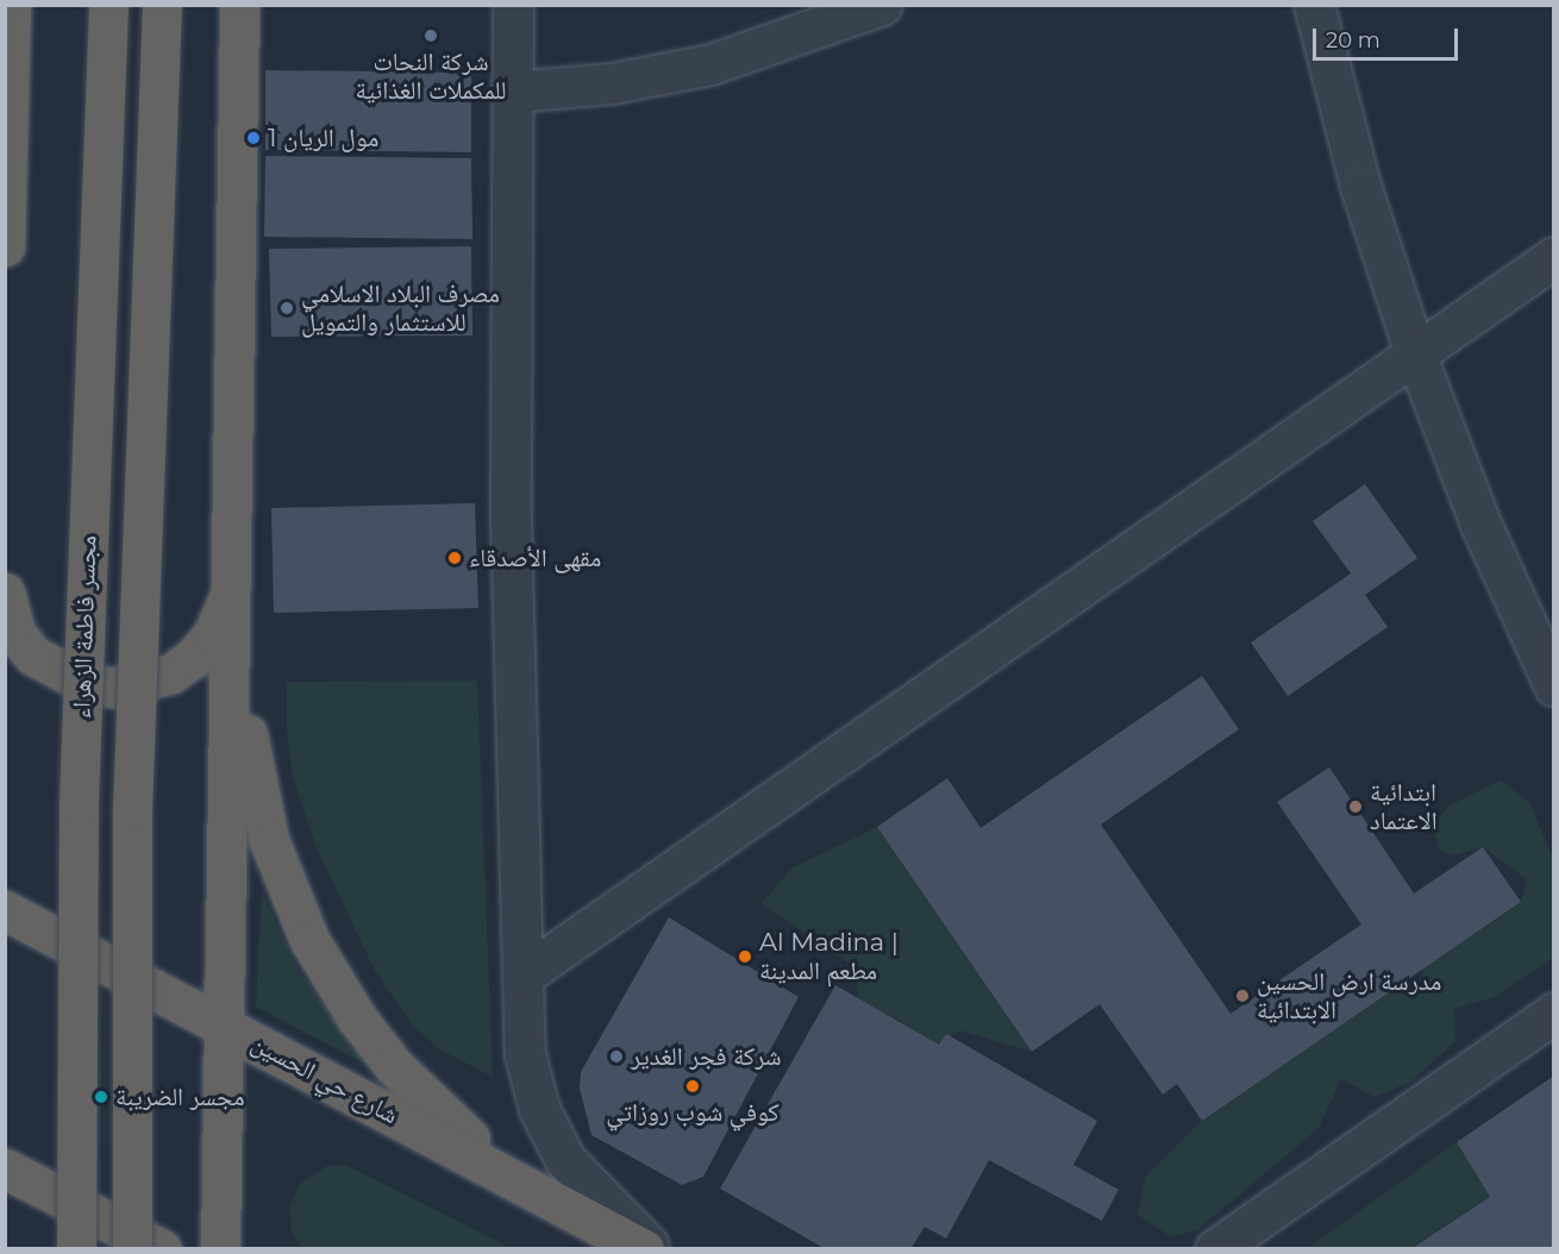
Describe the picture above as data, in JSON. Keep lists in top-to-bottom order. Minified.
{"streets":{"highway":["مجسر فاطمة الزهراء","شارع حي الحسين"]},"places":["شركة النحات للمكملات الغذائية","مول الريان 1","مصرف البلاد الاسلامي للاستثمار والتمويل","مقهى الأصدقاء","ابتدائية الاعتماد","Al Madina | مطعم المدينة","مدرسة ارض الحسين الابتدائية","شركة فجر الغدير","كوفي شوب روزاتي","مجسر الضريبة"],"scale_bar":"20 m"}
